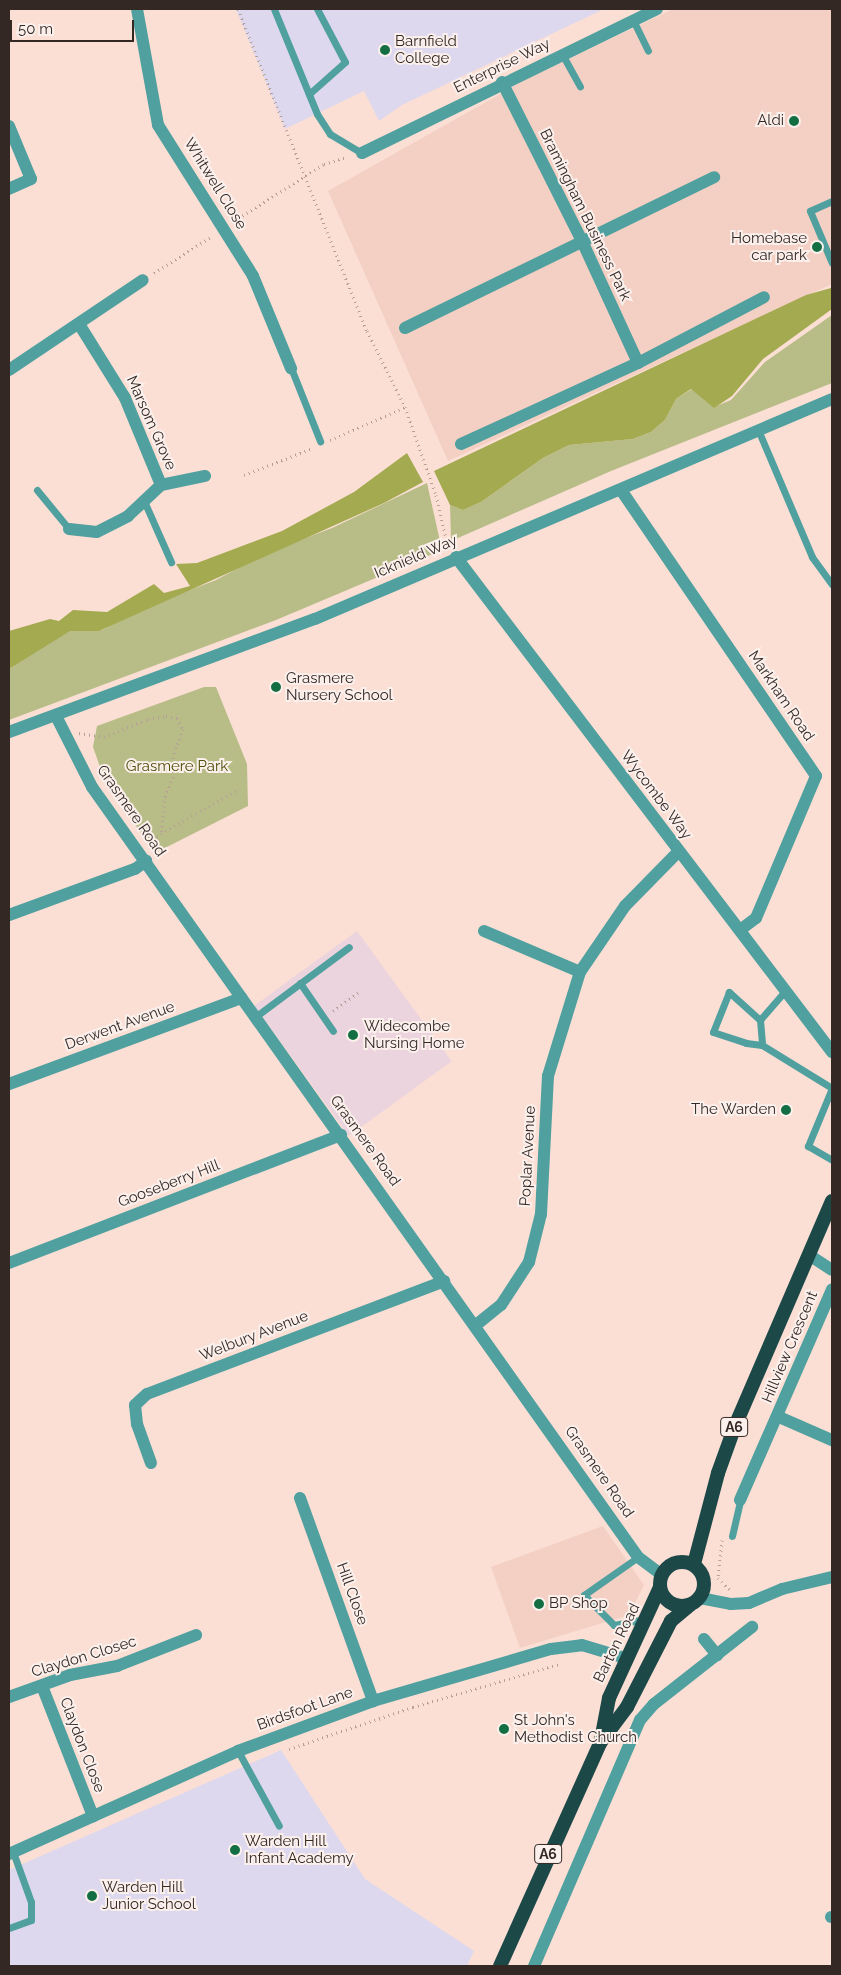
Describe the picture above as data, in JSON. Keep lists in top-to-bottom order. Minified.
{"streets":{"highway":["A6","Barton Road"],"street":["Enterprise Way","Whitwell Close","Bramingham Business Park","Marsom Grove","Icknield Way","Markham Road","Wycombe Way","Grasmere Road","Derwent Avenue","Poplar Avenue","Gooseberry Hill","Welbury Avenue","Hillview Crescent","Hill Close","Claydon Closec","Birdsfoot Lane","Claydon Close"]},"crossings":[["Enterprise Way","Bramingham Business Park"],["Icknield Way","Markham Road"],["Icknield Way","Wycombe Way"],["Icknield Way","Grasmere Road"],["Markham Road","Wycombe Way"],["Wycombe Way","Poplar Avenue"],["Grasmere Road","Derwent Avenue"],["Grasmere Road","Poplar Avenue"],["Grasmere Road","Gooseberry Hill"],["Grasmere Road","Welbury Avenue"],["Grasmere Road","A6"],["Grasmere Road","Barton Road"],["A6","Barton Road"],["Hill Close","Birdsfoot Lane"],["Barton Road","Birdsfoot Lane"],["Claydon Closec","Claydon Close"],["Birdsfoot Lane","Claydon Close"]],"parks":["Grasmere Park"],"places":["Barnfield College","Aldi","Homebase car park","Grasmere Nursery School","Widecombe Nursing Home","The Warden","BP Shop","St John's Methodist Church","Warden Hill Infant Academy","Warden Hill Junior School"],"scale_bar":"50 m"}
